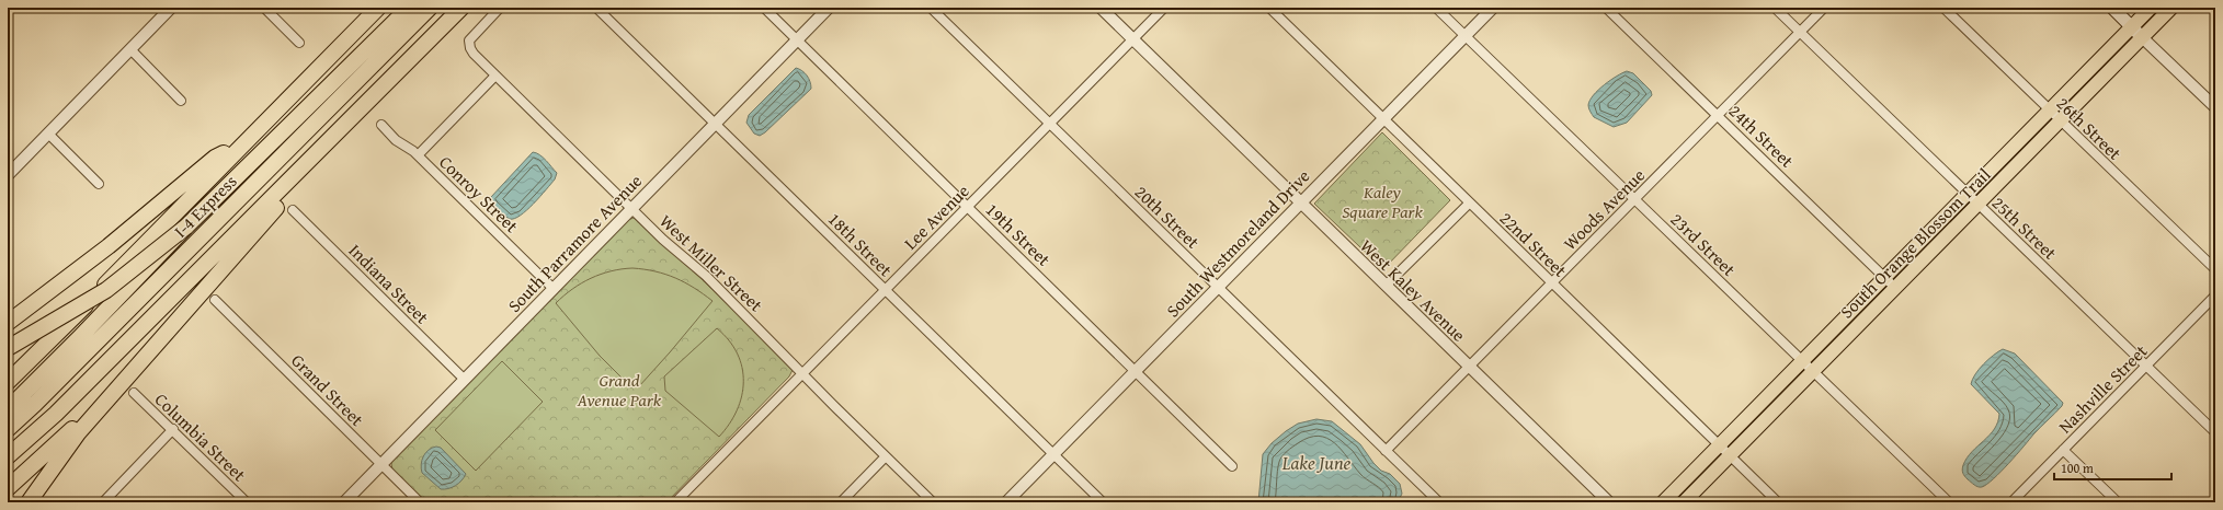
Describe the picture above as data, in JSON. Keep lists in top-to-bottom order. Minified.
{"streets":{"highway":["I-4 Express"],"main road":["South Orange Blossom Trail"],"street":["26th Street","24th Street","Conroy Street","Woods Avenue","Lee Avenue","20th Street","25th Street","19th Street","South Parramore Avenue","South Westmoreland Drive","18th Street","22nd Street","23rd Street","West Miller Street","Indiana Street","West Kaley Avenue","Nashville Street","Grand Street","Columbia Street"]},"crossings":[["26th Street","South Orange Blossom Trail"],["24th Street","Woods Avenue"],["24th Street","South Orange Blossom Trail"],["Conroy Street","South Parramore Avenue"],["Woods Avenue","20th Street"],["Woods Avenue","25th Street"],["Woods Avenue","22nd Street"],["Woods Avenue","23rd Street"],["Woods Avenue","West Kaley Avenue"],["Lee Avenue","20th Street"],["Lee Avenue","19th Street"],["Lee Avenue","18th Street"],["Lee Avenue","West Miller Street"],["Lee Avenue","West Kaley Avenue"],["20th Street","South Westmoreland Drive"],["25th Street","South Orange Blossom Trail"],["25th Street","Nashville Street"],["19th Street","South Parramore Avenue"],["19th Street","South Westmoreland Drive"],["South Parramore Avenue","18th Street"],["South Parramore Avenue","West Miller Street"],["South Parramore Avenue","Indiana Street"],["South Parramore Avenue","Grand Street"],["South Westmoreland Drive","18th Street"],["South Westmoreland Drive","22nd Street"],["South Westmoreland Drive","23rd Street"],["South Westmoreland Drive","West Kaley Avenue"],["South Orange Blossom Trail","22nd Street"],["South Orange Blossom Trail","23rd Street"]],"water":["Lake June"],"parks":["Kaley Square Park","Grand Avenue Park"],"scale_bar":"100 m"}
